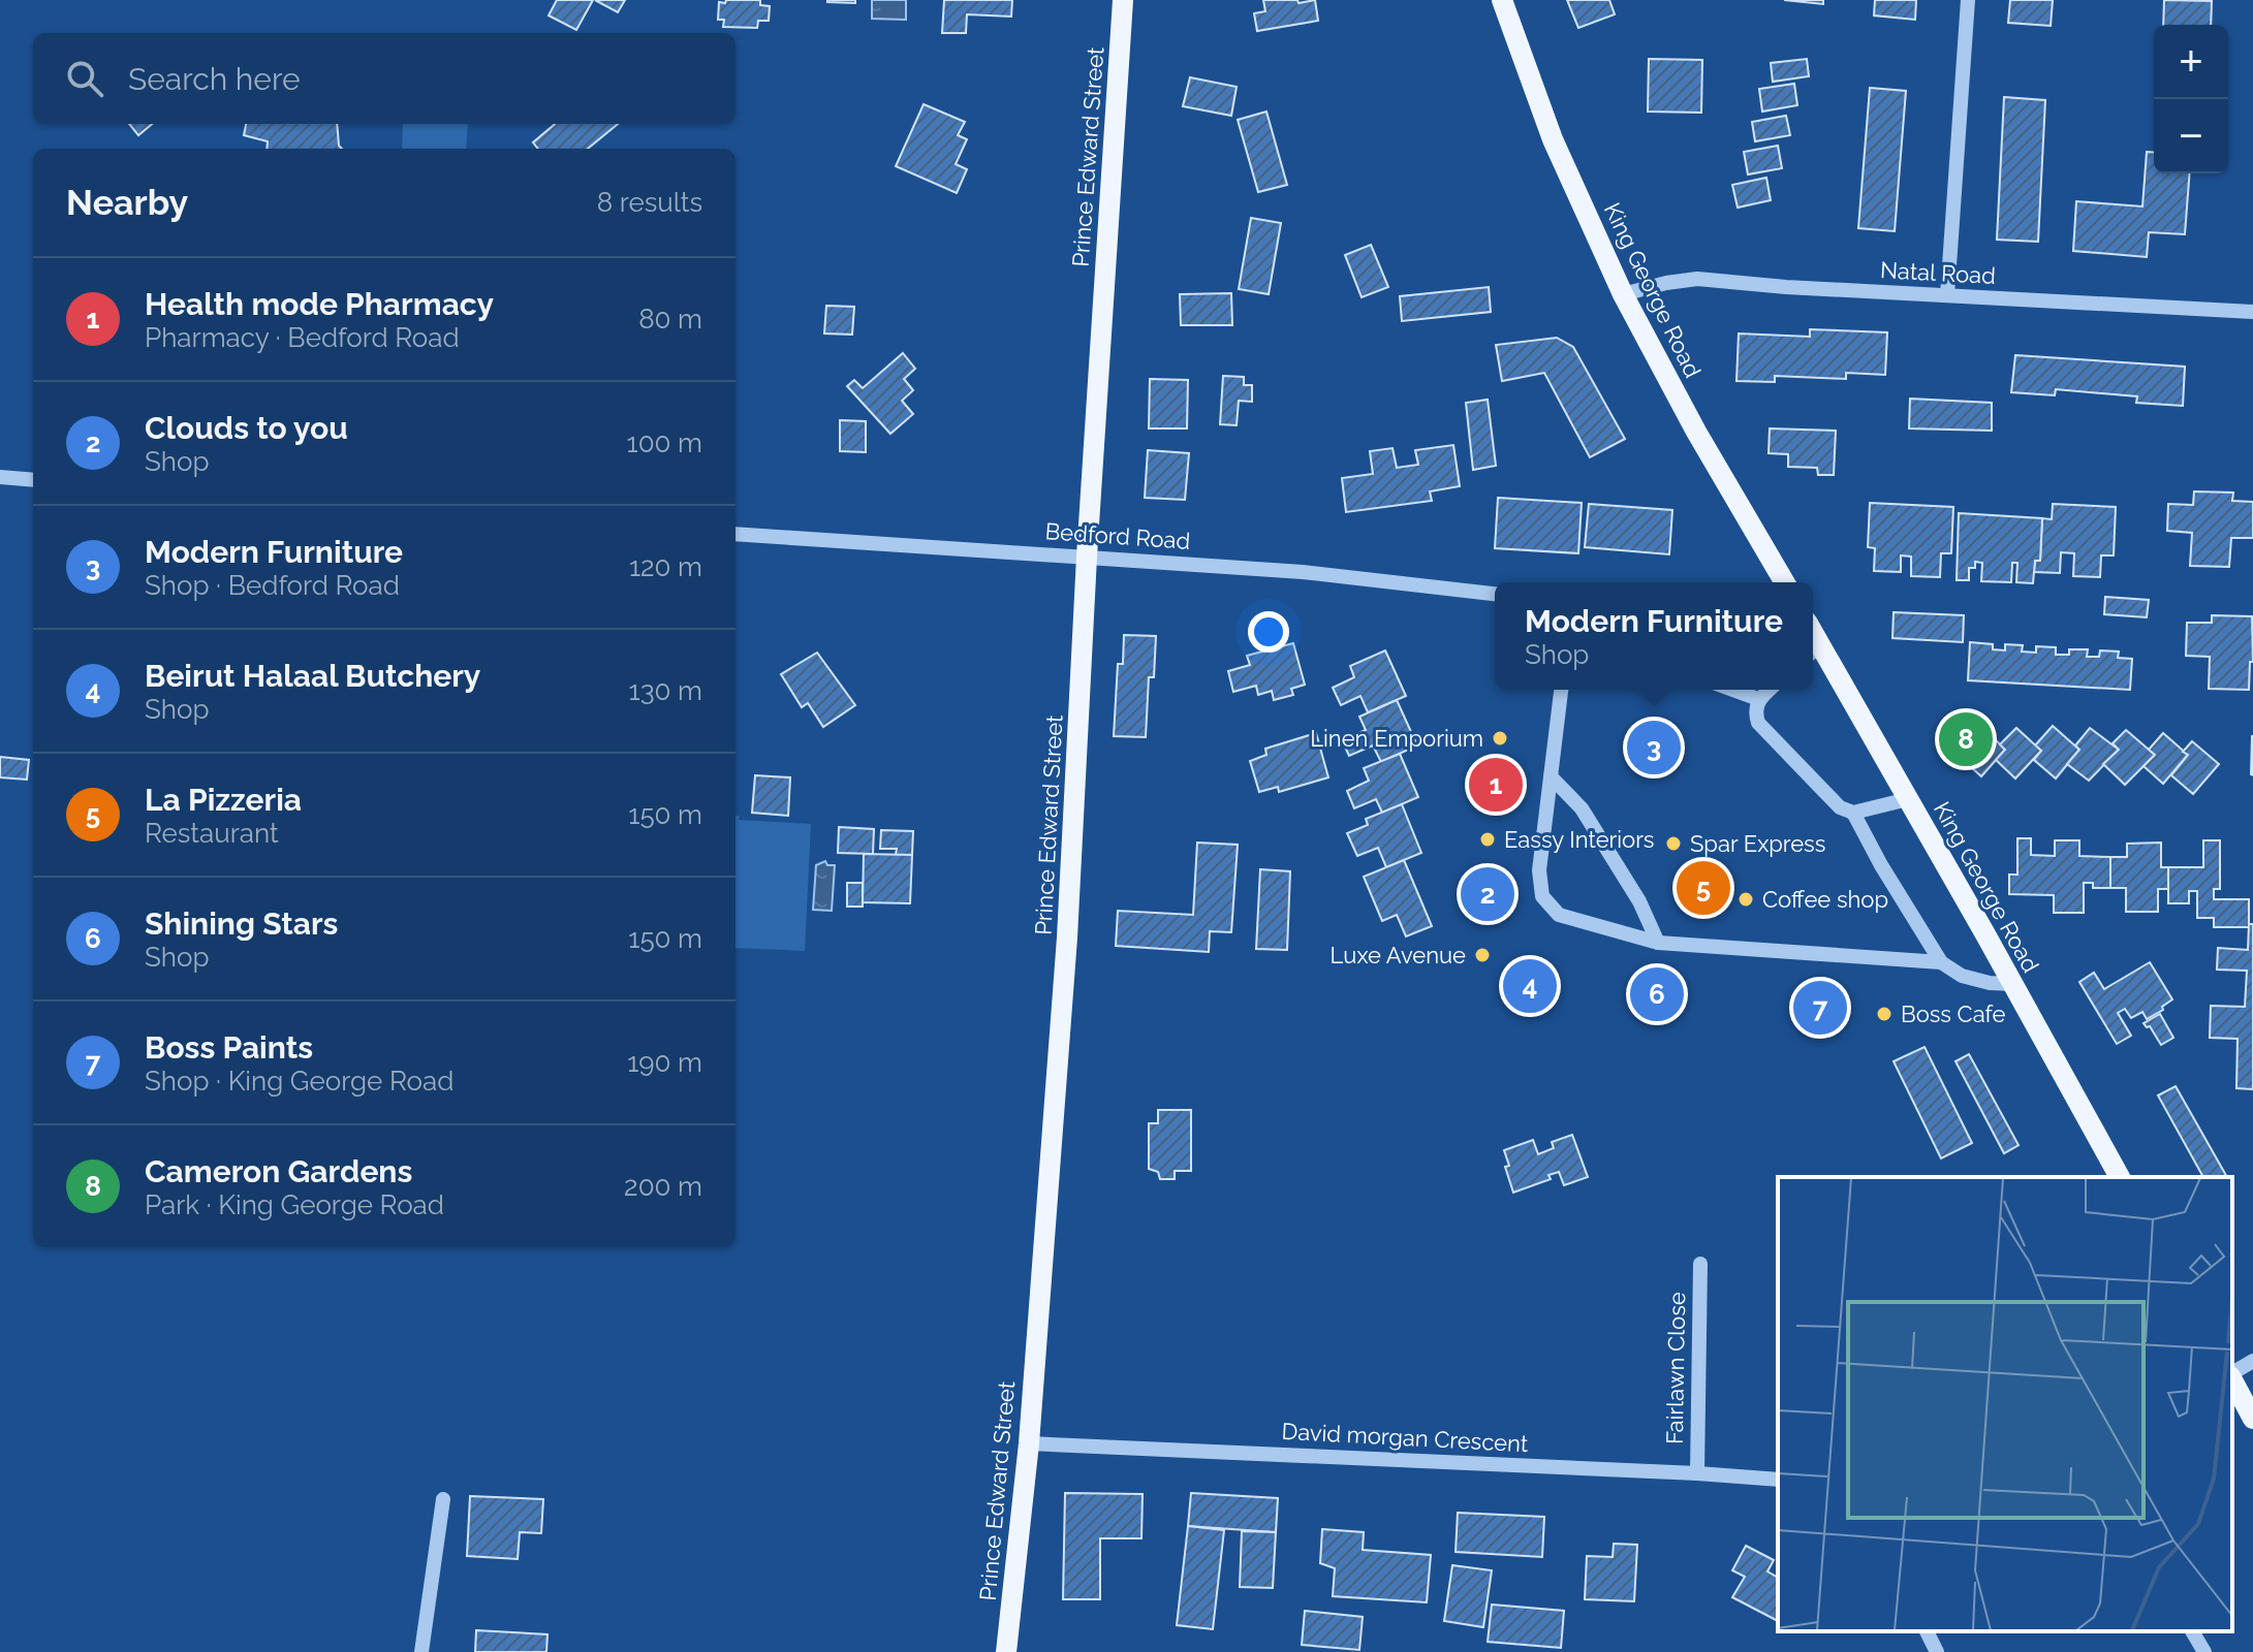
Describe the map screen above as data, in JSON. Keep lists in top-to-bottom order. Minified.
{"streets":{"main road":["Prince Edward Street","King George Road"],"street":["Natal Road","Bedford Road","Fairlawn Close","David morgan Crescent"]},"crossings":[["Prince Edward Street","Bedford Road"],["Prince Edward Street","David morgan Crescent"],["Natal Road","King George Road"],["Fairlawn Close","David morgan Crescent"]],"places":["Linen Emporium","Eassy Interiors","Spar Express","Coffee shop","Luxe Avenue","Boss Cafe"],"page":{"map_buttons":["+","−"],"search":"Search here","heading":["Nearby","8 results"],"list":[{"mark":"1","name":"Health mode Pharmacy","note":"Pharmacy · Bedford Road","value":"80 m"},{"mark":"2","name":"Clouds to you","note":"Shop","value":"100 m"},{"mark":"3","name":"Modern Furniture","note":"Shop · Bedford Road","value":"120 m"},{"mark":"4","name":"Beirut Halaal Butchery","note":"Shop","value":"130 m"},{"mark":"5","name":"La Pizzeria","note":"Restaurant","value":"150 m"},{"mark":"6","name":"Shining Stars","note":"Shop","value":"150 m"},{"mark":"7","name":"Boss Paints","note":"Shop · King George Road","value":"190 m"},{"mark":"8","name":"Cameron Gardens","note":"Park · King George Road","value":"200 m"}],"popup":["Modern Furniture","Shop"],"pins":["8","3","1","5","2","4","6","7"]}}
